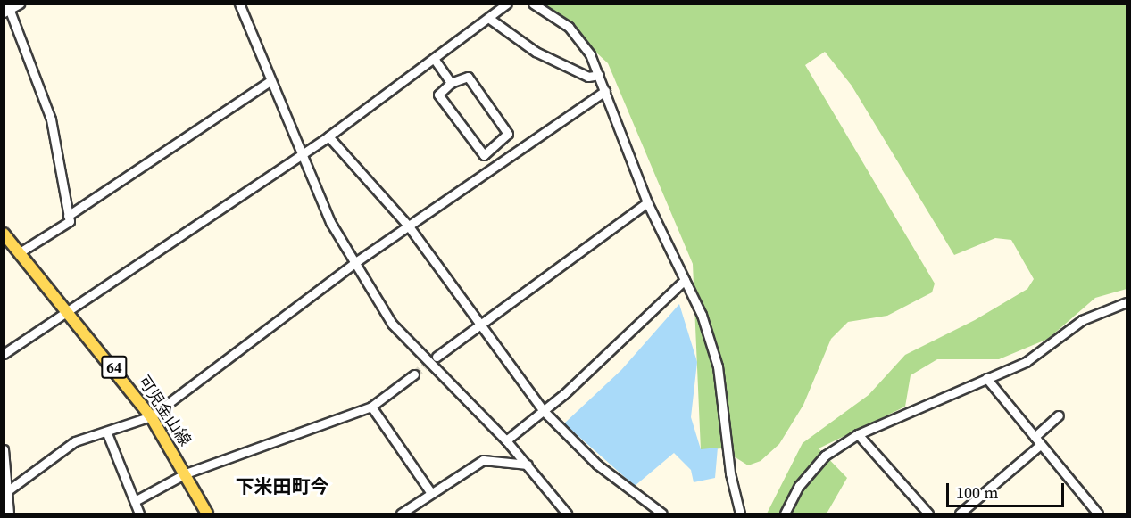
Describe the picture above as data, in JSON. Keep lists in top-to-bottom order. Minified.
{"streets":{"main road":["64","可児金山線"]},"districts":["下米田町今"],"scale_bar":"100 m"}
